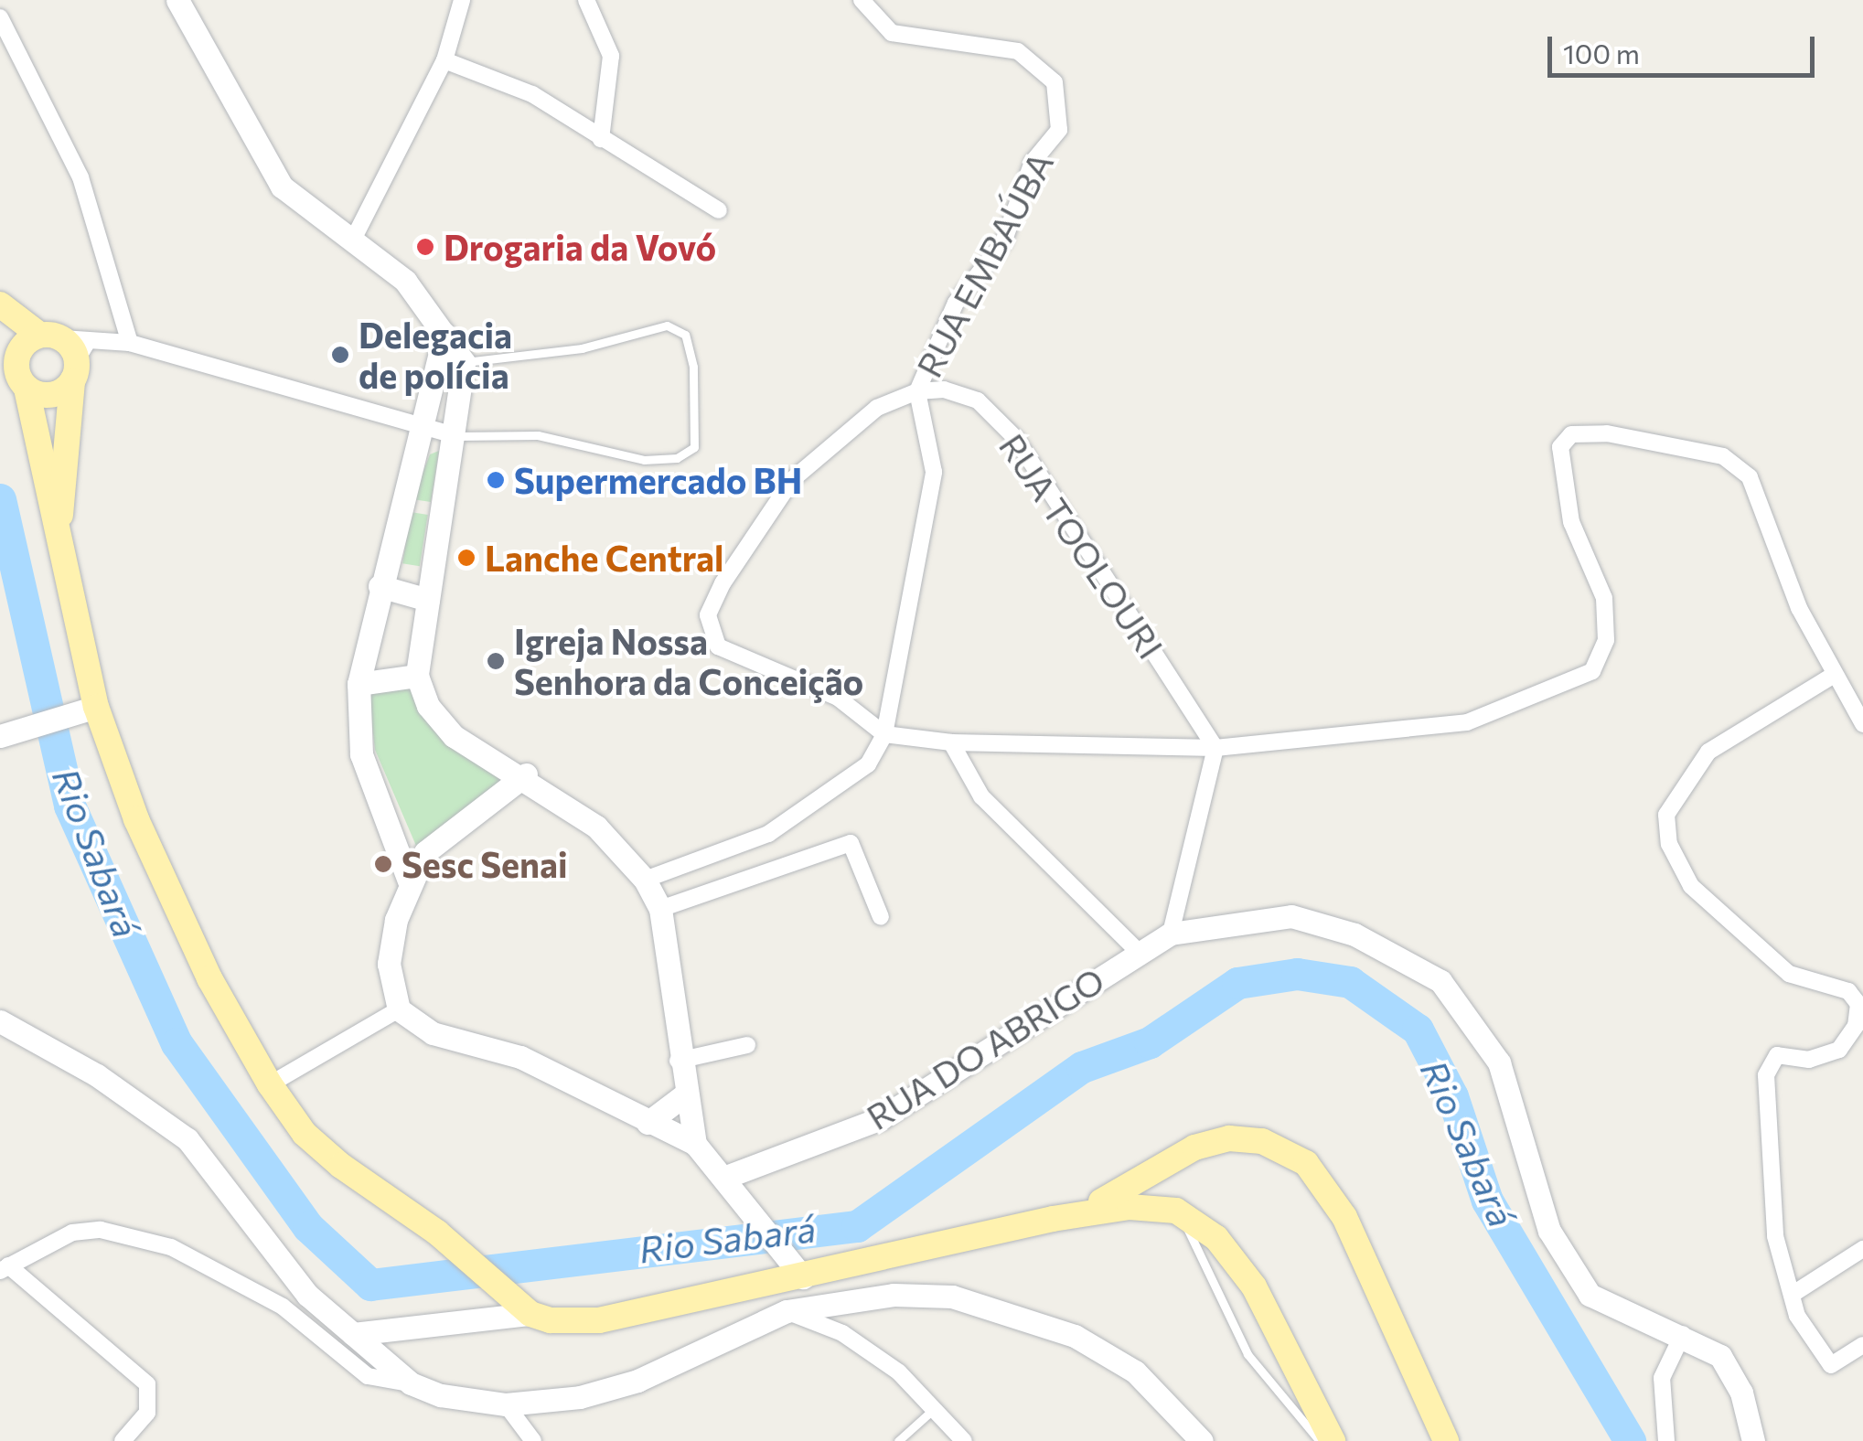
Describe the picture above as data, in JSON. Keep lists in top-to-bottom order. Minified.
{"streets":{"street":["RUA EMBAÚBA","RUA TOOLOURI","RUA DO ABRIGO"]},"crossings":[["RUA EMBAÚBA","RUA TOOLOURI"]],"water":["Rio Sabará"],"places":["Drogaria da Vovó","Delegacia de polícia","Supermercado BH","Lanche Central","Igreja Nossa Senhora da Conceição","Sesc Senai"],"scale_bar":"100 m"}
